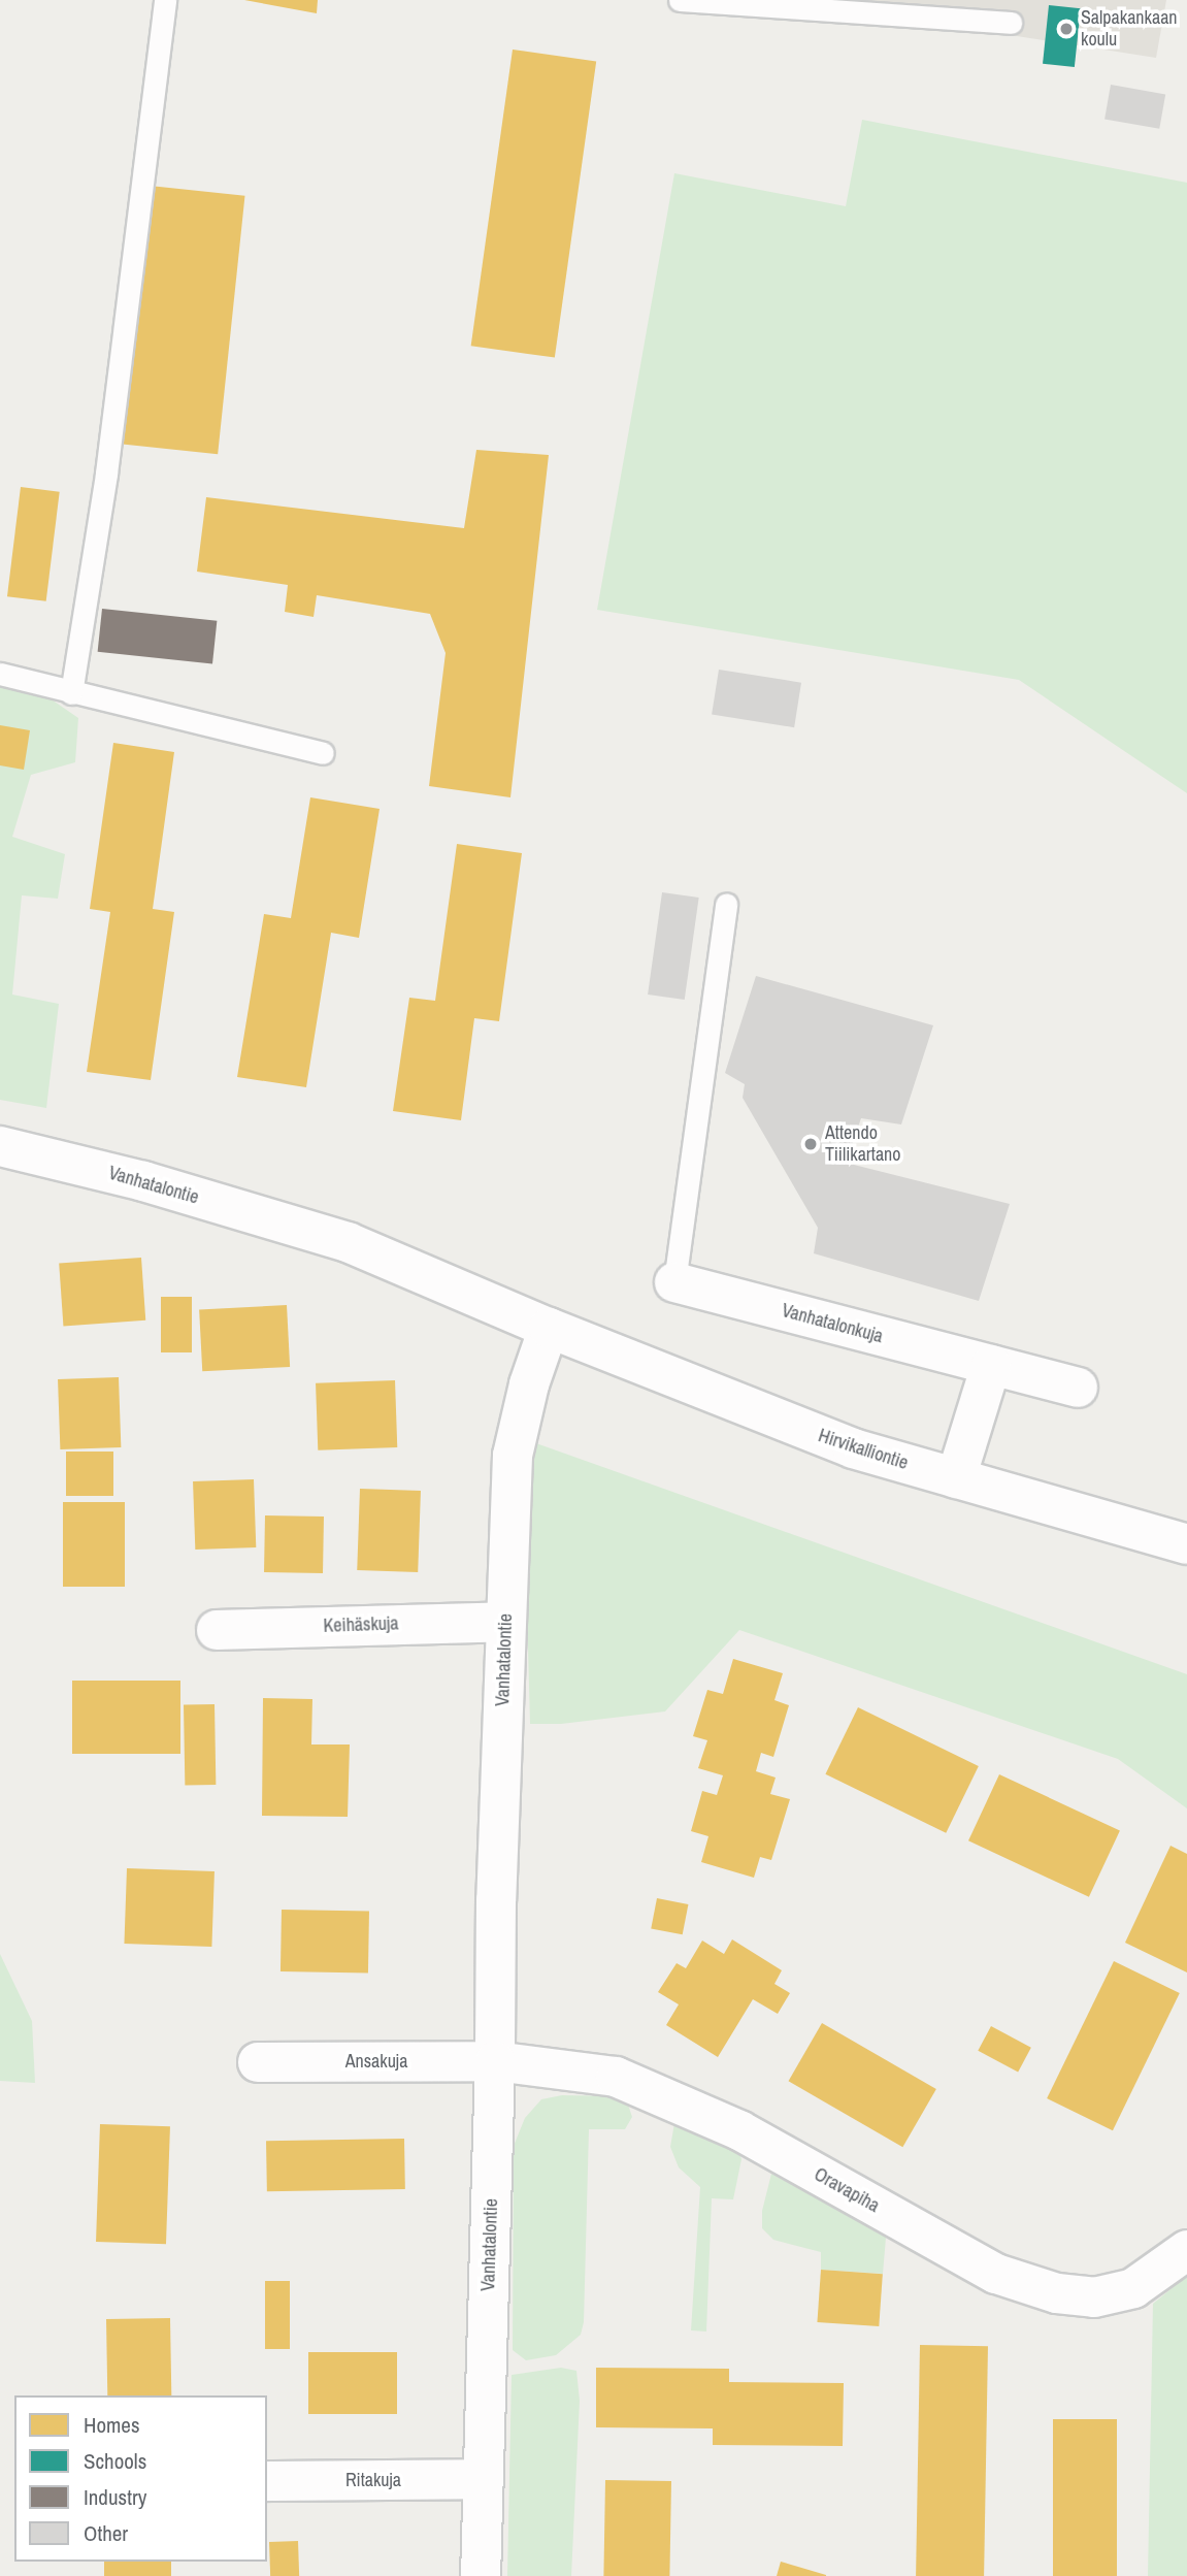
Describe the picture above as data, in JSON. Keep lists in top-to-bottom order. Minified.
{"streets":{"street":["Vanhatalontie","Vanhatalonkuja","Hirvikalliontie","Keihäskuja","Ansakuja","Oravapiha","Ritakuja"]},"crossings":[["Vanhatalontie","Hirvikalliontie"],["Vanhatalontie","Keihäskuja"],["Vanhatalontie","Ansakuja"],["Vanhatalontie","Oravapiha"],["Vanhatalontie","Ritakuja"],["Ansakuja","Oravapiha"]],"places":["Salpakankaan koulu","Attendo Tiilikartano"],"legend":["Homes","Schools","Industry","Other"]}
